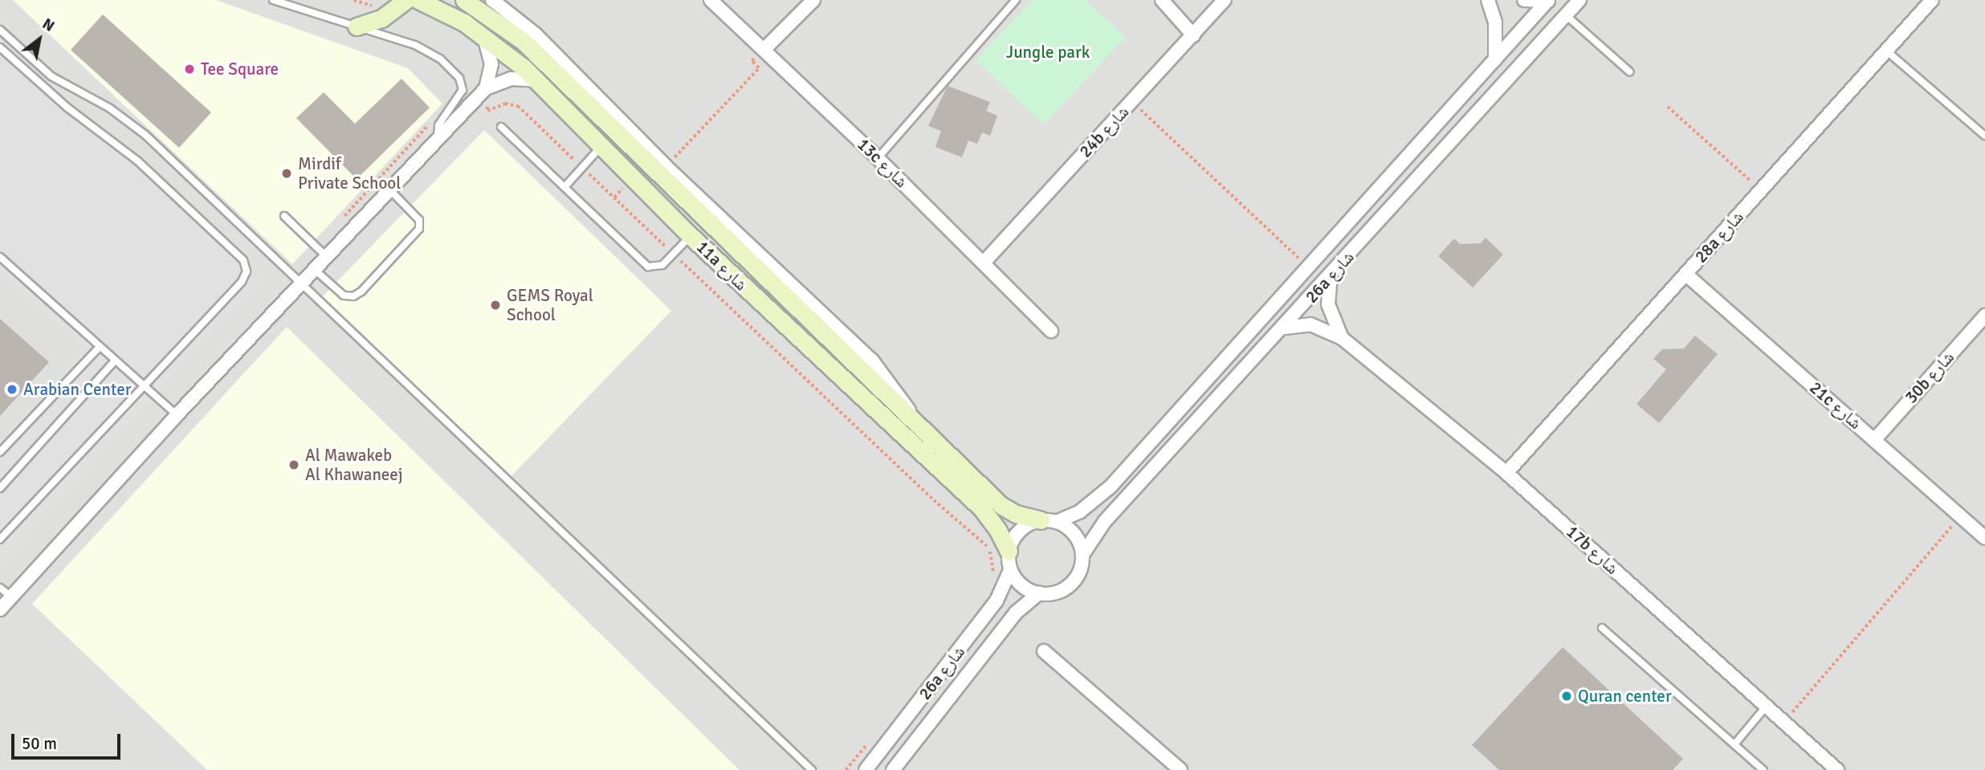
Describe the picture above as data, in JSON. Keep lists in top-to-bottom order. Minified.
{"streets":{"street":["24b شارع","13c شارع","28a شارع","11a شارع","26a شارع","30b شارع","21c شارع","17b شارع"]},"crossings":[["24b شارع","13c شارع"],["28a شارع","21c شارع"],["28a شارع","17b شارع"],["11a شارع","26a شارع"],["26a شارع","17b شارع"],["30b شارع","21c شارع"]],"parks":["Jungle park"],"places":["Tee Square","Mirdif Private School","GEMS Royal School","Arabian Center","Al Mawakeb Al Khawaneej","Quran center"],"scale_bar":"50 m","north":"top right"}
